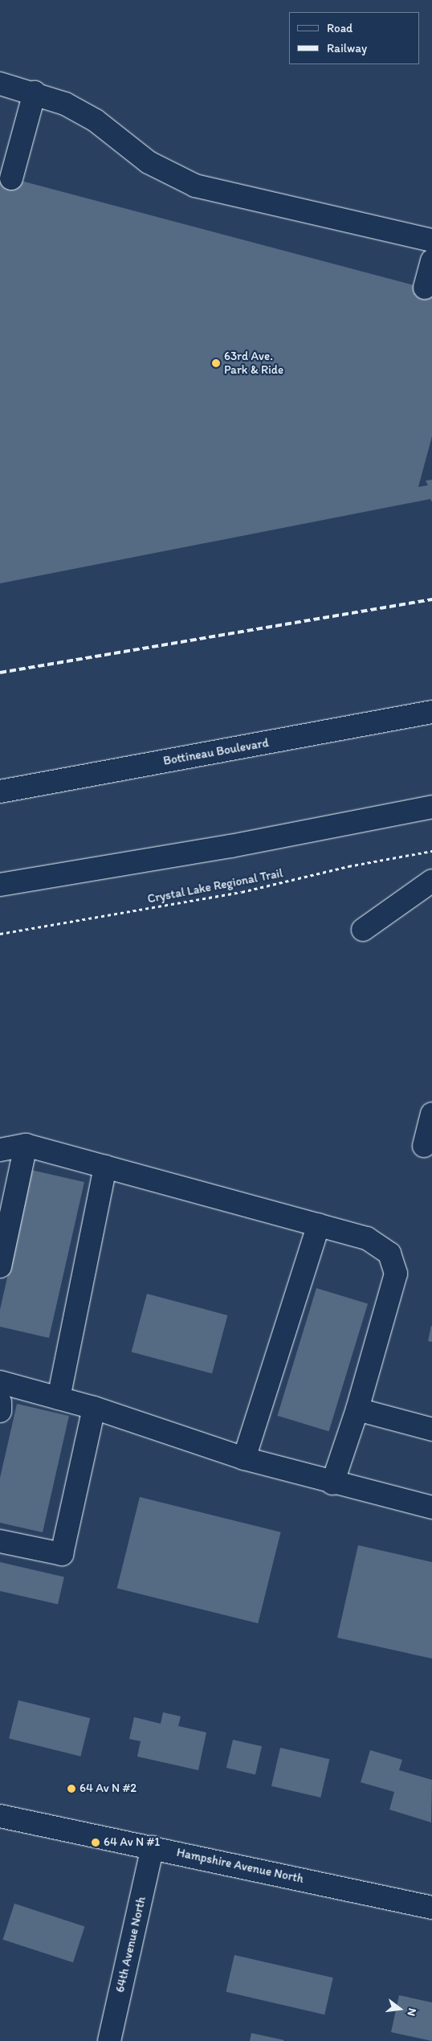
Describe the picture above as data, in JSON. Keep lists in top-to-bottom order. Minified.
{"streets":{"main road":["Bottineau Boulevard","Hampshire Avenue North","64th Avenue North"],"path":["Crystal Lake Regional Trail"]},"crossings":[["Hampshire Avenue North","64th Avenue North"]],"places":["63rd Ave. Park & Ride","64 Av N #2","64 Av N #1"],"legend":["Road","Railway"],"north":"right"}
